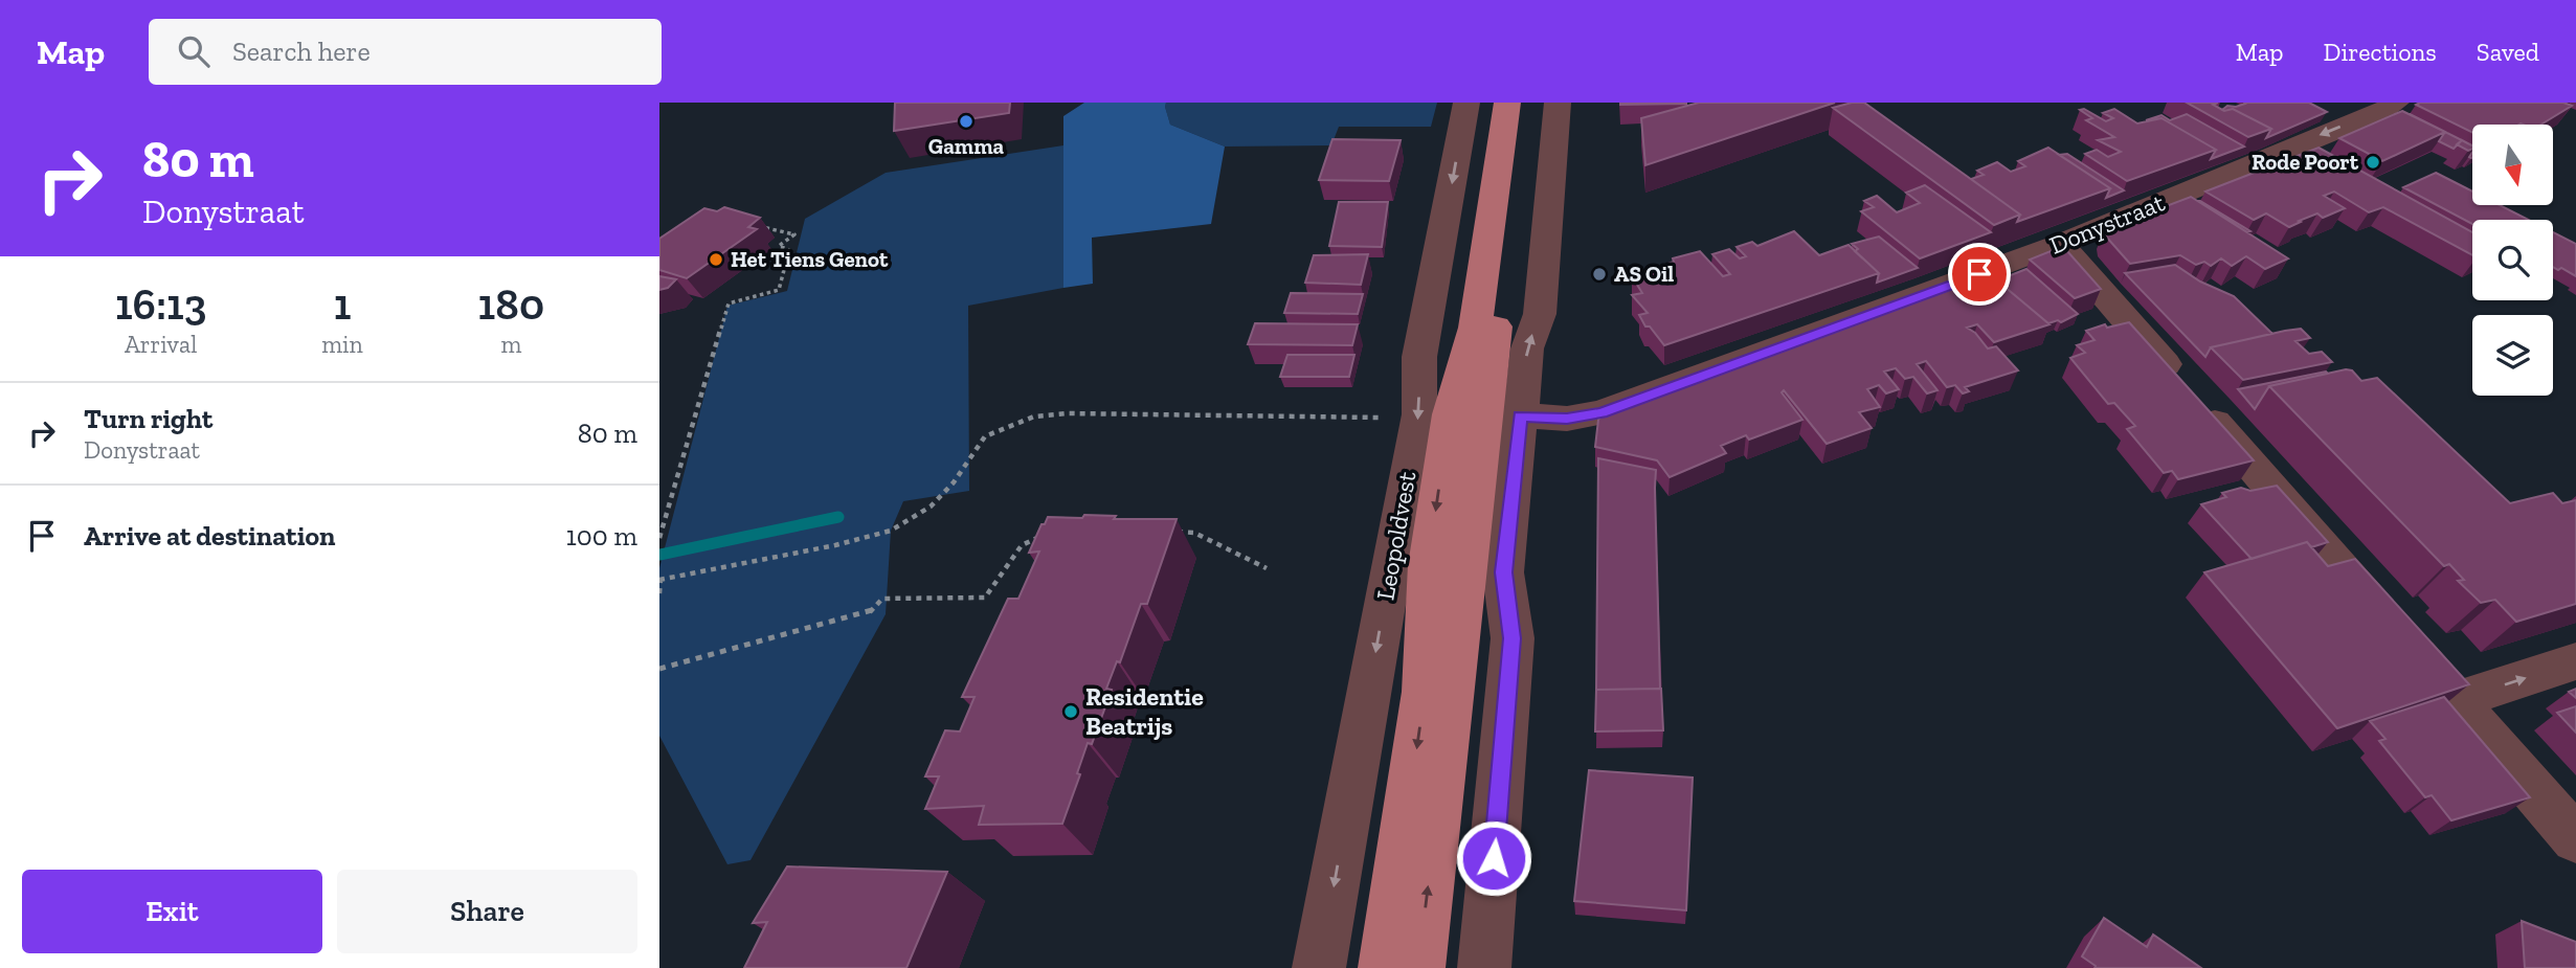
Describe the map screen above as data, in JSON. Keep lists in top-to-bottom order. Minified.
{"streets":{"main road":["Leopoldvest"],"street":["Donystraat"]},"one_way":["Donystraat"],"places":["Gamma","Rode Poort","Het Tiens Genot","AS Oil","Residentie Beatrijs"],"north":"bottom","page":{"header":"Map","search":"Search here","nav":["Map","Directions","Saved"],"turn":["80 m","Donystraat"],"eta":["16:13","Arrival","1","min","180","m"],"list":[{"name":"Turn right","note":"Donystraat","value":"80 m"},{"name":"Arrive at destination","value":"100 m"}],"buttons":["Exit","Share"]}}
